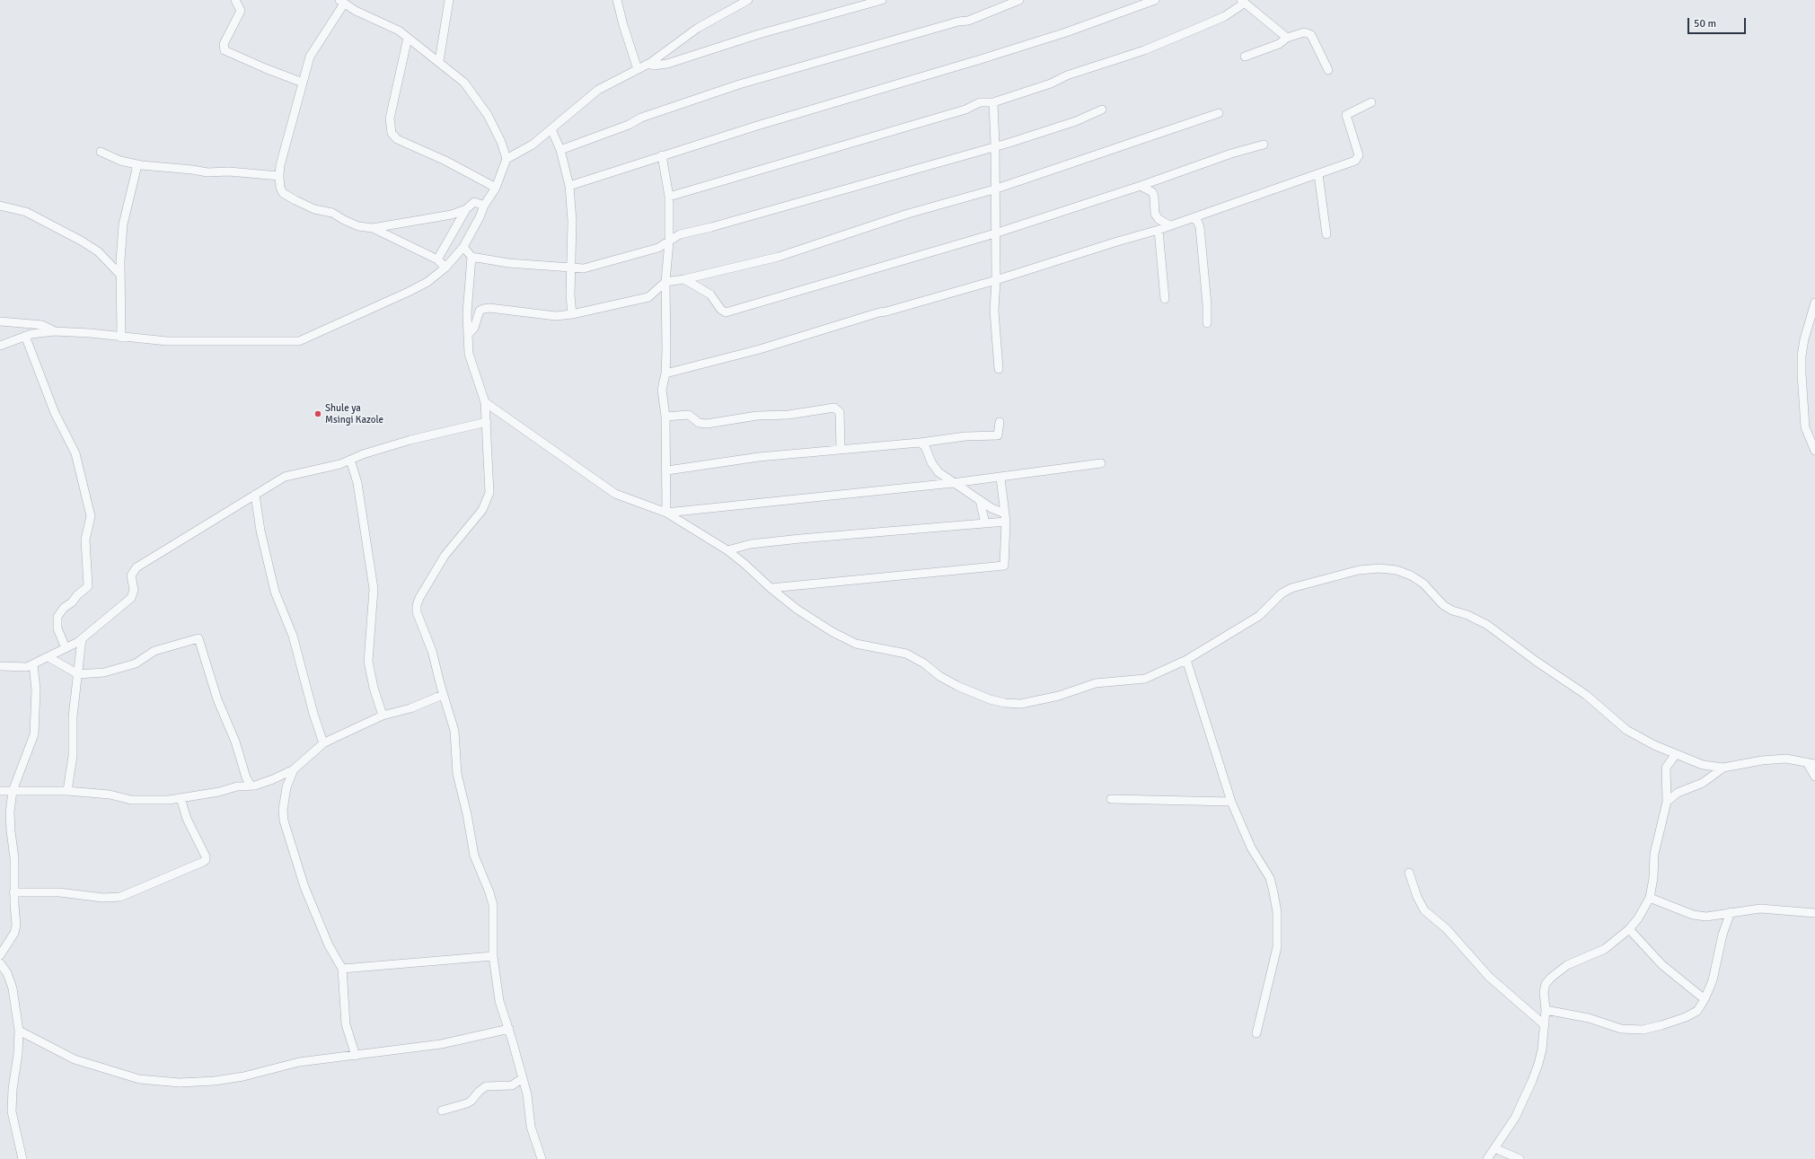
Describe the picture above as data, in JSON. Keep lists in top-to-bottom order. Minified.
{"places":["Shule ya Msingi Kazole"],"scale_bar":"50 m"}
